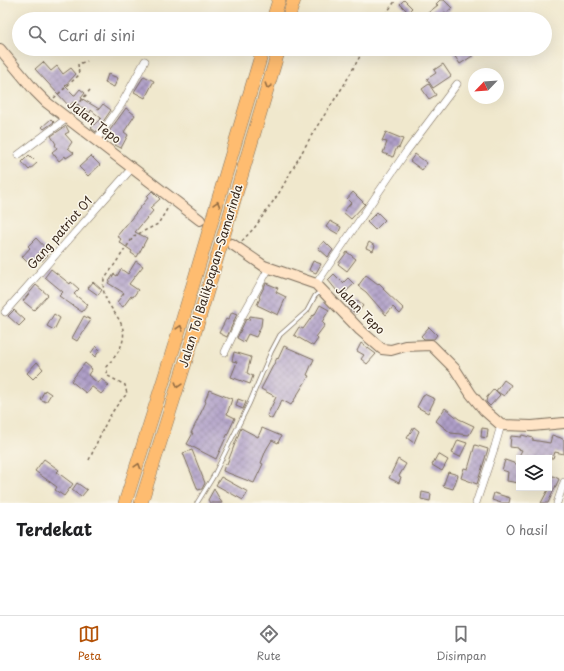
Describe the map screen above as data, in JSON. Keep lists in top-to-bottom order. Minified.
{"streets":{"highway":["Jalan Tol Balikpapan–Samarinda"],"street":["Jalan Tepo","Gang patriot 01"]},"crossings":[["Jalan Tepo","Gang patriot 01"]],"north":"bottom left","page":{"search":"Cari di sini","heading":["Terdekat","0 hasil"],"nav":["Peta","Rute","Disimpan"]}}
